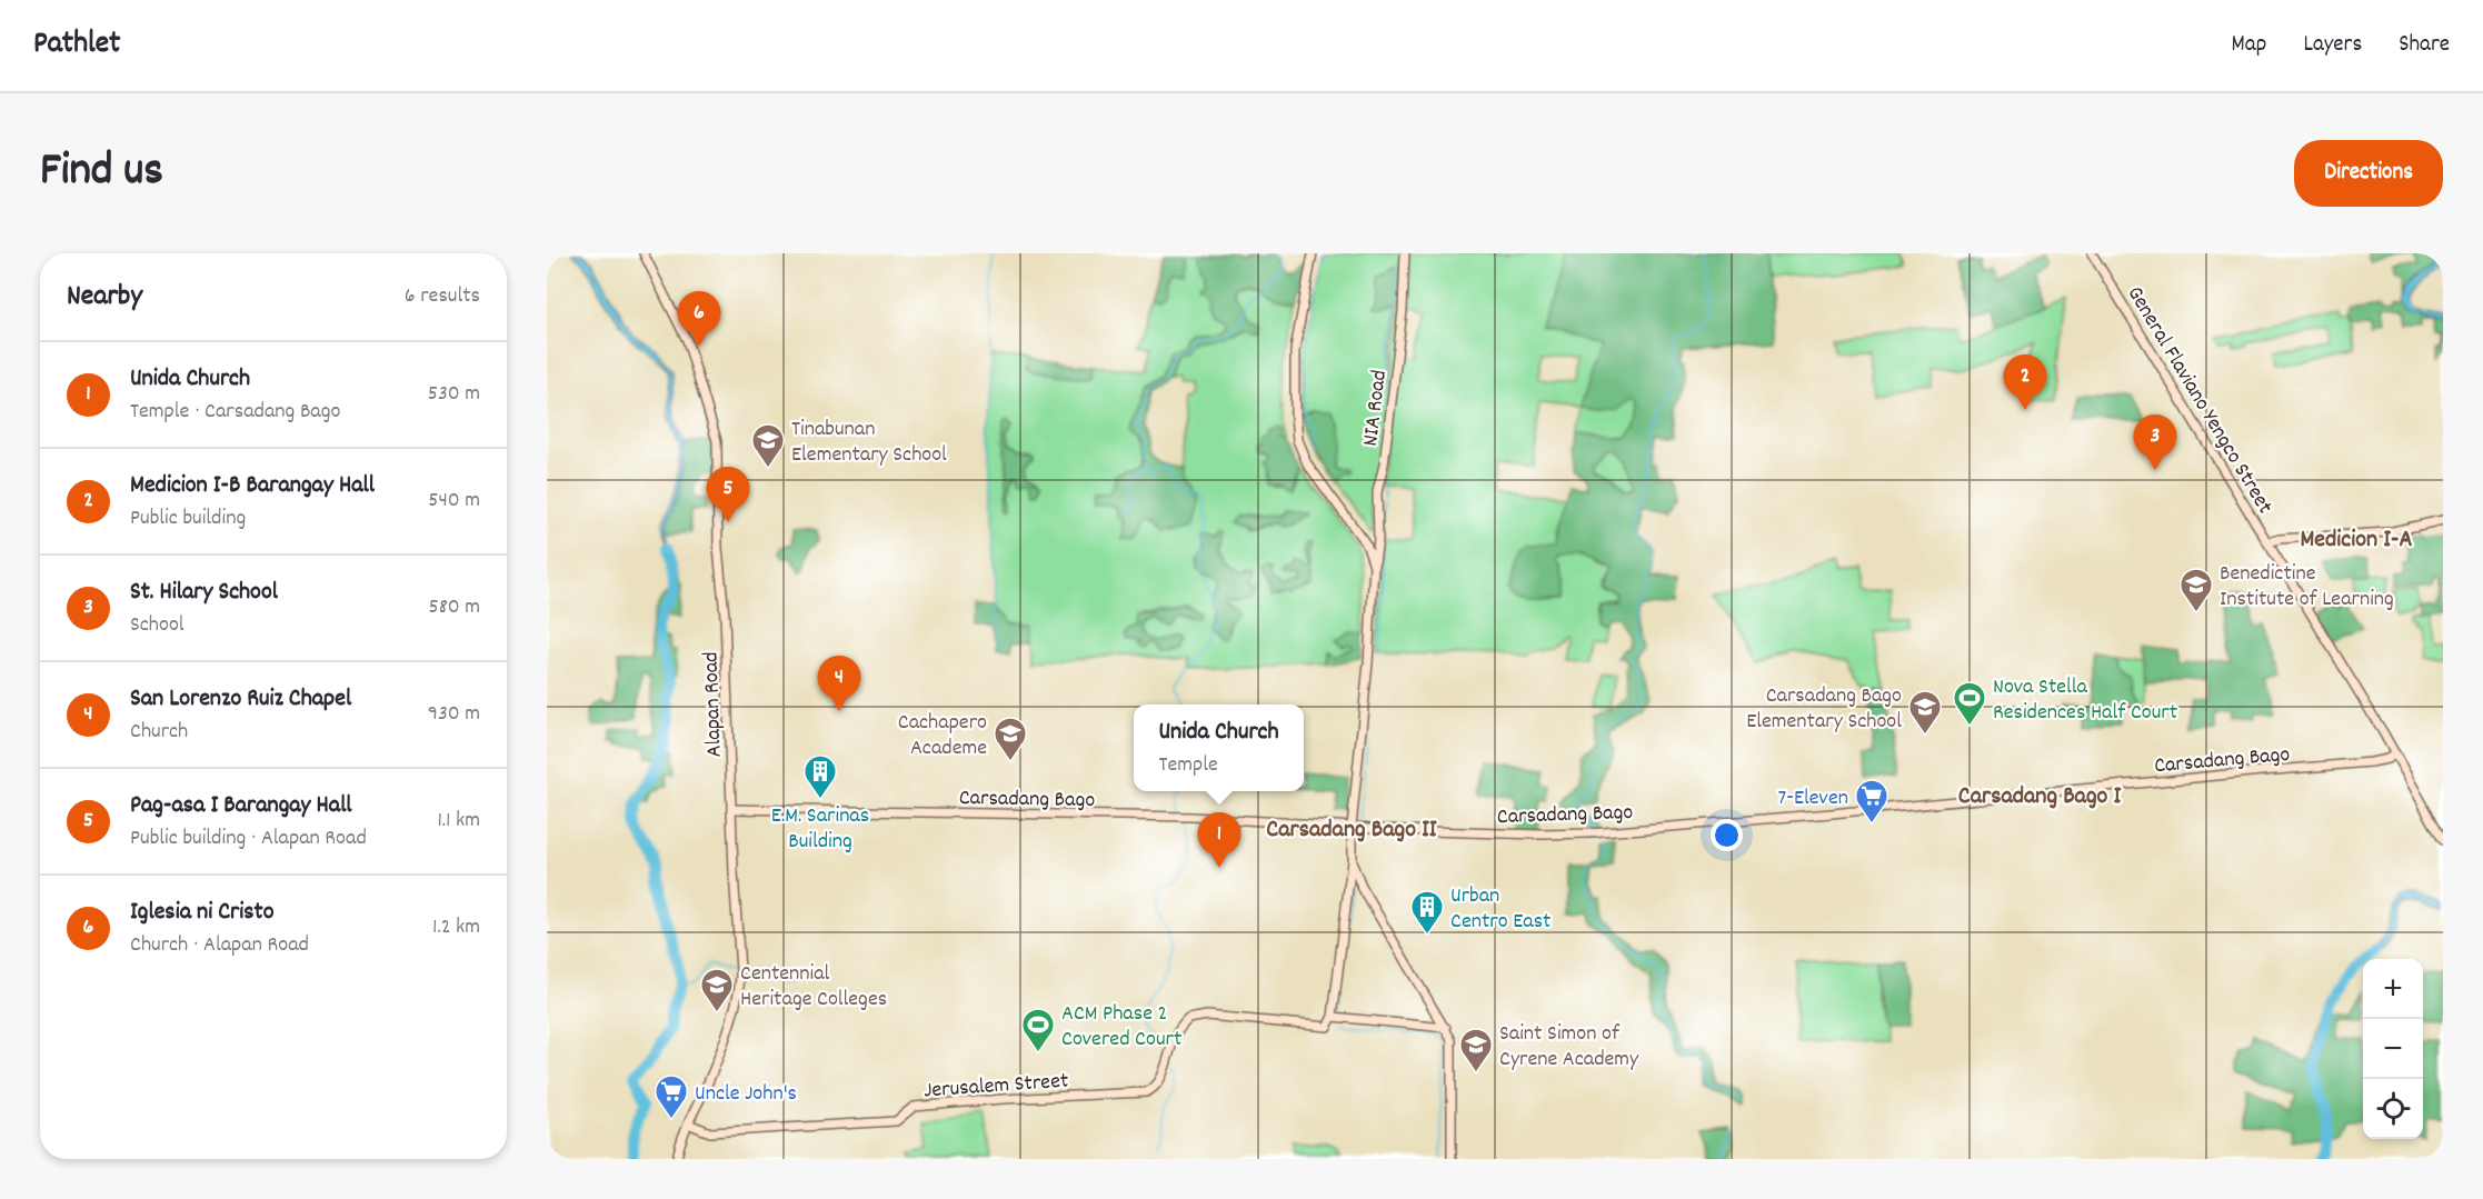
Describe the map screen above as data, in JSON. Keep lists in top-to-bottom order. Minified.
{"streets":{"street":["General Flaviano Yengco Street","NIA Road","Alapan Road","Carsadang Bago","Jerusalem Street"]},"crossings":[["General Flaviano Yengco Street","Carsadang Bago"],["NIA Road","Carsadang Bago"],["NIA Road","Jerusalem Street"],["Alapan Road","Carsadang Bago"],["Alapan Road","Jerusalem Street"]],"districts":["Medicion I-A","Carsadang Bago I","Carsadang Bago II"],"places":{"school or university":["Tinabunan Elementary School","Benedictine Institute of Learning","Carsadang Bago Elementary School","Cachapero Academe","Centennial Heritage Colleges","Saint Simon of Cyrene Academy"],"sports":["Nova Stella Residences Half Court","ACM Phase 2 Covered Court"],"building":["E.M. Sarinas Building","Urban Centro East"],"supermarket":["7-Eleven","Uncle John's"]},"page":{"header":"Pathlet","nav":["Map","Layers","Share"],"title":"Find us","buttons":"Directions","heading":["Nearby","6 results"],"pins":["6","2","3","5","4","1"],"list":[{"mark":"1","name":"Unida Church","note":"Temple · Carsadang Bago","value":"530 m"},{"mark":"2","name":"Medicion I-B Barangay Hall","note":"Public building","value":"540 m"},{"mark":"3","name":"St. Hilary School","note":"School","value":"580 m"},{"mark":"4","name":"San Lorenzo Ruiz Chapel","note":"Church","value":"930 m"},{"mark":"5","name":"Pag-asa I Barangay Hall","note":"Public building · Alapan Road","value":"1.1 km"},{"mark":"6","name":"Iglesia ni Cristo","note":"Church · Alapan Road","value":"1.2 km"}],"popup":["Unida Church","Temple"],"map_buttons":["+","−"]}}
